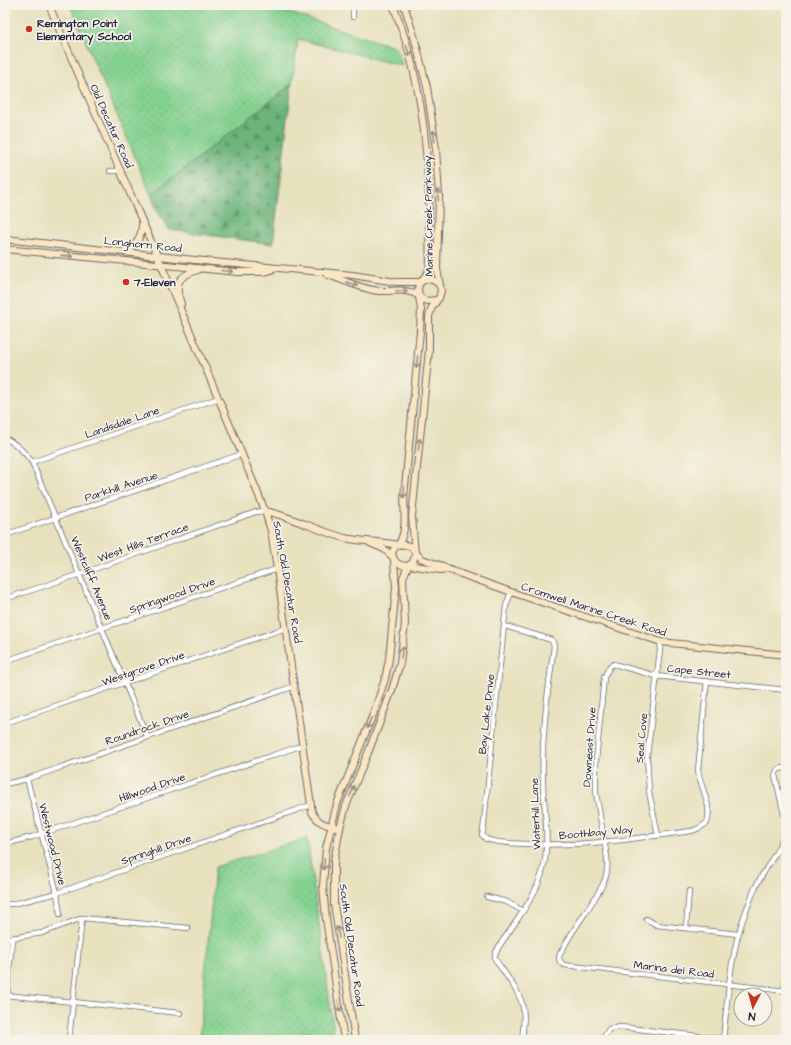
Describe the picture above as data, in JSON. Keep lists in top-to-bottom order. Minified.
{"streets":{"main road":["Old Decatur Road","Marine Creek Parkway","Longhorn Road","South Old Decatur Road","Cromwell Marine Creek Road"],"street":["Landsdale Lane","Parkhill Avenue","West Hills Terrace","Westcliff Avenue","Springwood Drive","Westgrove Drive","Cape Street","Bay Lake Drive","Roundrock Drive","Seal Cove","Downeast Drive","Hillwood Drive","Waterhill Lane","Boothbay Way","Westwood Drive","Springhill Drive","Marina del Road"]},"crossings":[["Old Decatur Road","Longhorn Road"],["Old Decatur Road","South Old Decatur Road"],["Marine Creek Parkway","Longhorn Road"],["Longhorn Road","South Old Decatur Road"],["Landsdale Lane","Westcliff Avenue"],["Landsdale Lane","South Old Decatur Road"],["Parkhill Avenue","Westcliff Avenue"],["Parkhill Avenue","South Old Decatur Road"],["West Hills Terrace","Westcliff Avenue"],["West Hills Terrace","South Old Decatur Road"],["Westcliff Avenue","Springwood Drive"],["Westcliff Avenue","Westgrove Drive"],["Westcliff Avenue","Roundrock Drive"],["South Old Decatur Road","Springwood Drive"],["South Old Decatur Road","Cromwell Marine Creek Road"],["South Old Decatur Road","Westgrove Drive"],["South Old Decatur Road","Roundrock Drive"],["South Old Decatur Road","Hillwood Drive"],["South Old Decatur Road","Springhill Drive"],["Cromwell Marine Creek Road","Bay Lake Drive"],["Cromwell Marine Creek Road","Seal Cove"],["Cape Street","Seal Cove"],["Cape Street","Downeast Drive"],["Cape Street","Boothbay Way"],["Bay Lake Drive","Waterhill Lane"],["Bay Lake Drive","Boothbay Way"],["Roundrock Drive","Westwood Drive"],["Seal Cove","Boothbay Way"],["Downeast Drive","Boothbay Way"],["Downeast Drive","Marina del Road"],["Hillwood Drive","Westwood Drive"],["Waterhill Lane","Boothbay Way"],["Westwood Drive","Springhill Drive"]],"places":["Remington Point Elementary School","7-Eleven"],"north":"bottom"}
